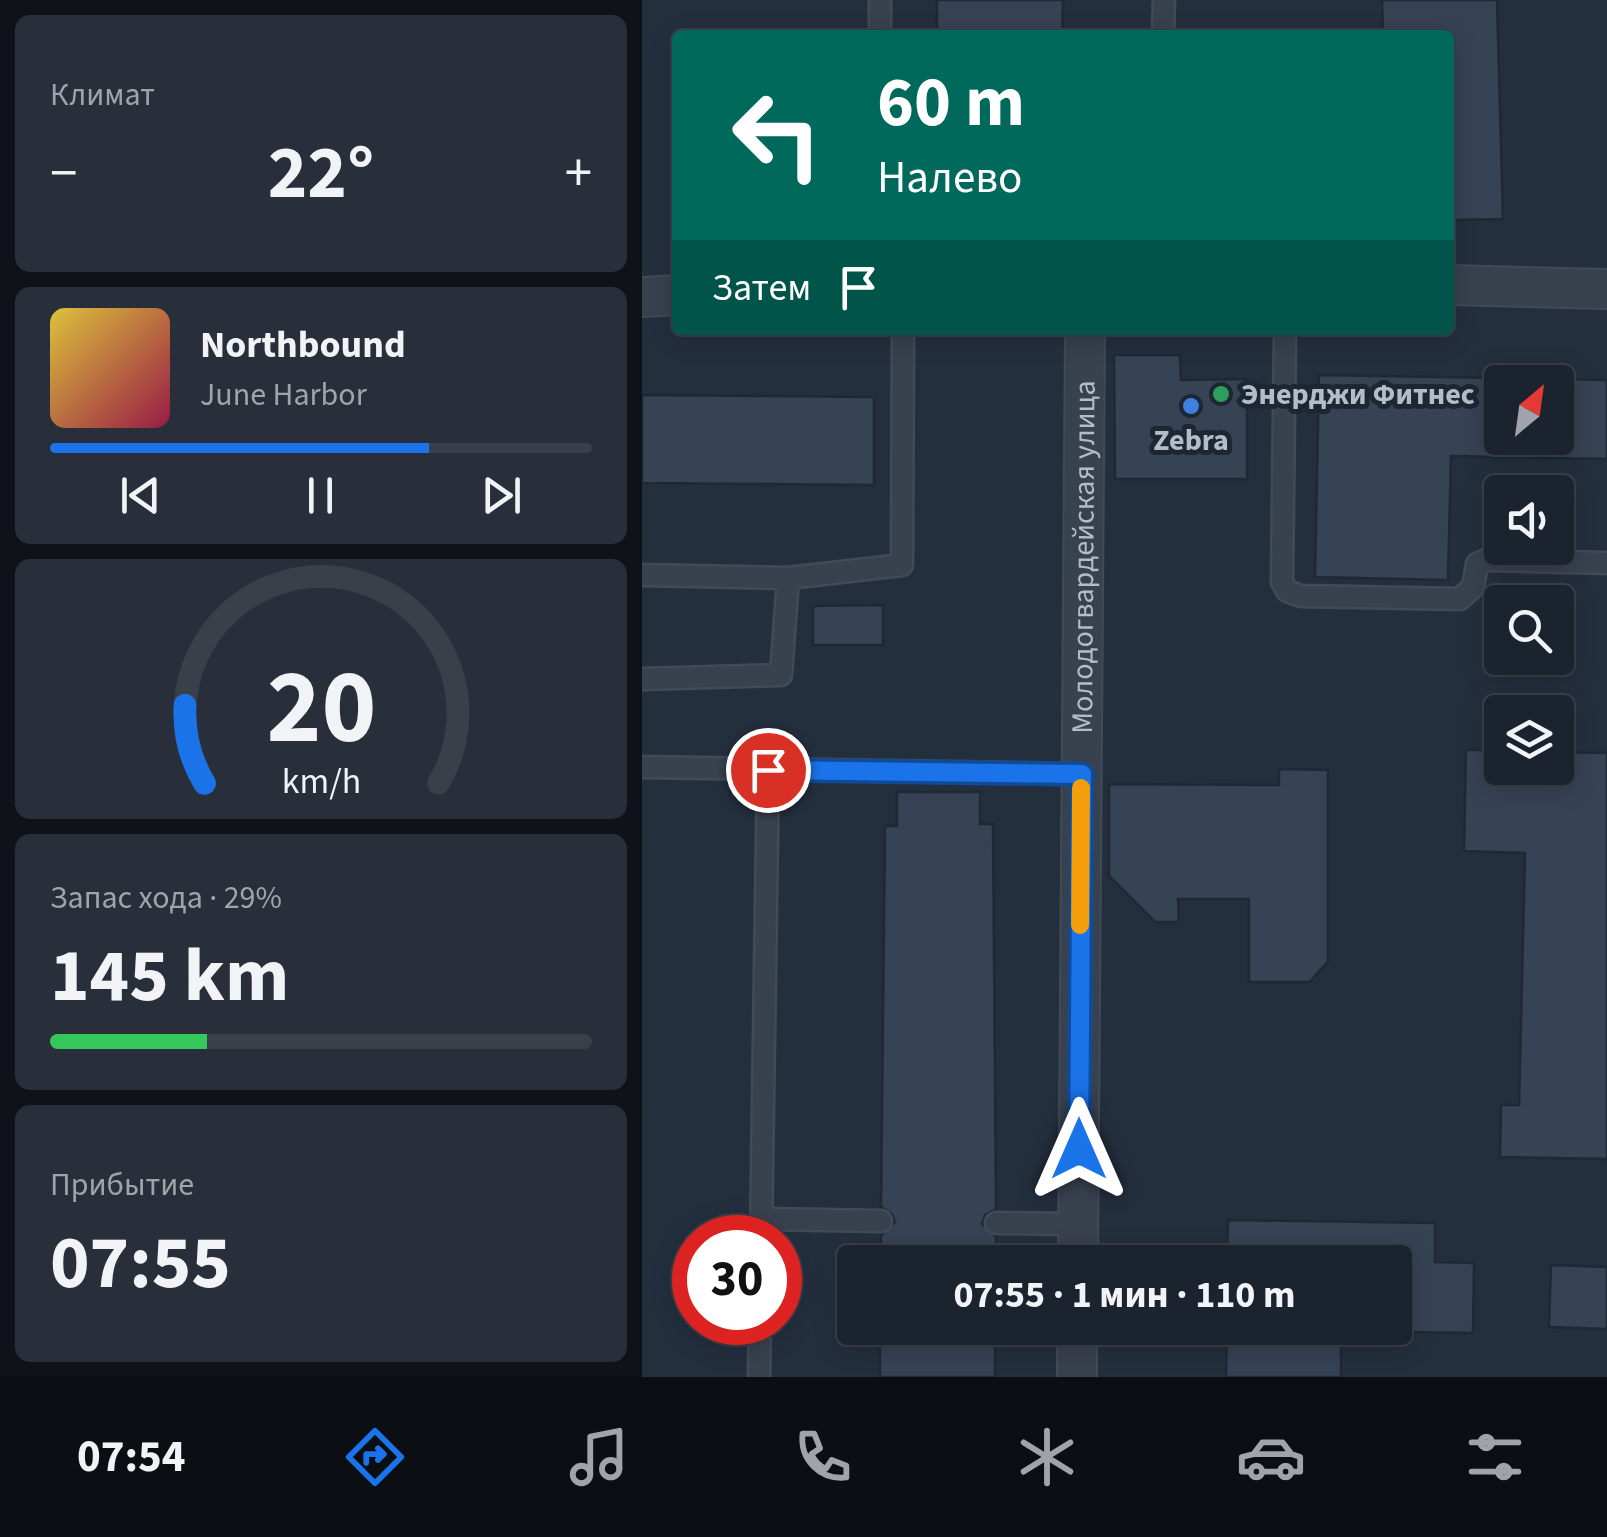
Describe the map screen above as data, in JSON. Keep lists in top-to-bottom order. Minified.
{"streets":{"street":["Молодогвардейская улица"]},"places":["Энерджи Фитнес","Zebra"],"north":"top right","page":{"tile":["Климат",["Запас хода · 29%","145 km"],["Прибытие","07:55"]],"turn":["60 m","Налево"],"heat":["−","22°","+"],"then":"Затем","song":["Northbound","June Harbor"],"limit":"30","trip":"07:55 · 1 мин · 110 m","tabs":"07:54","gauge":["20","km/h"]}}
